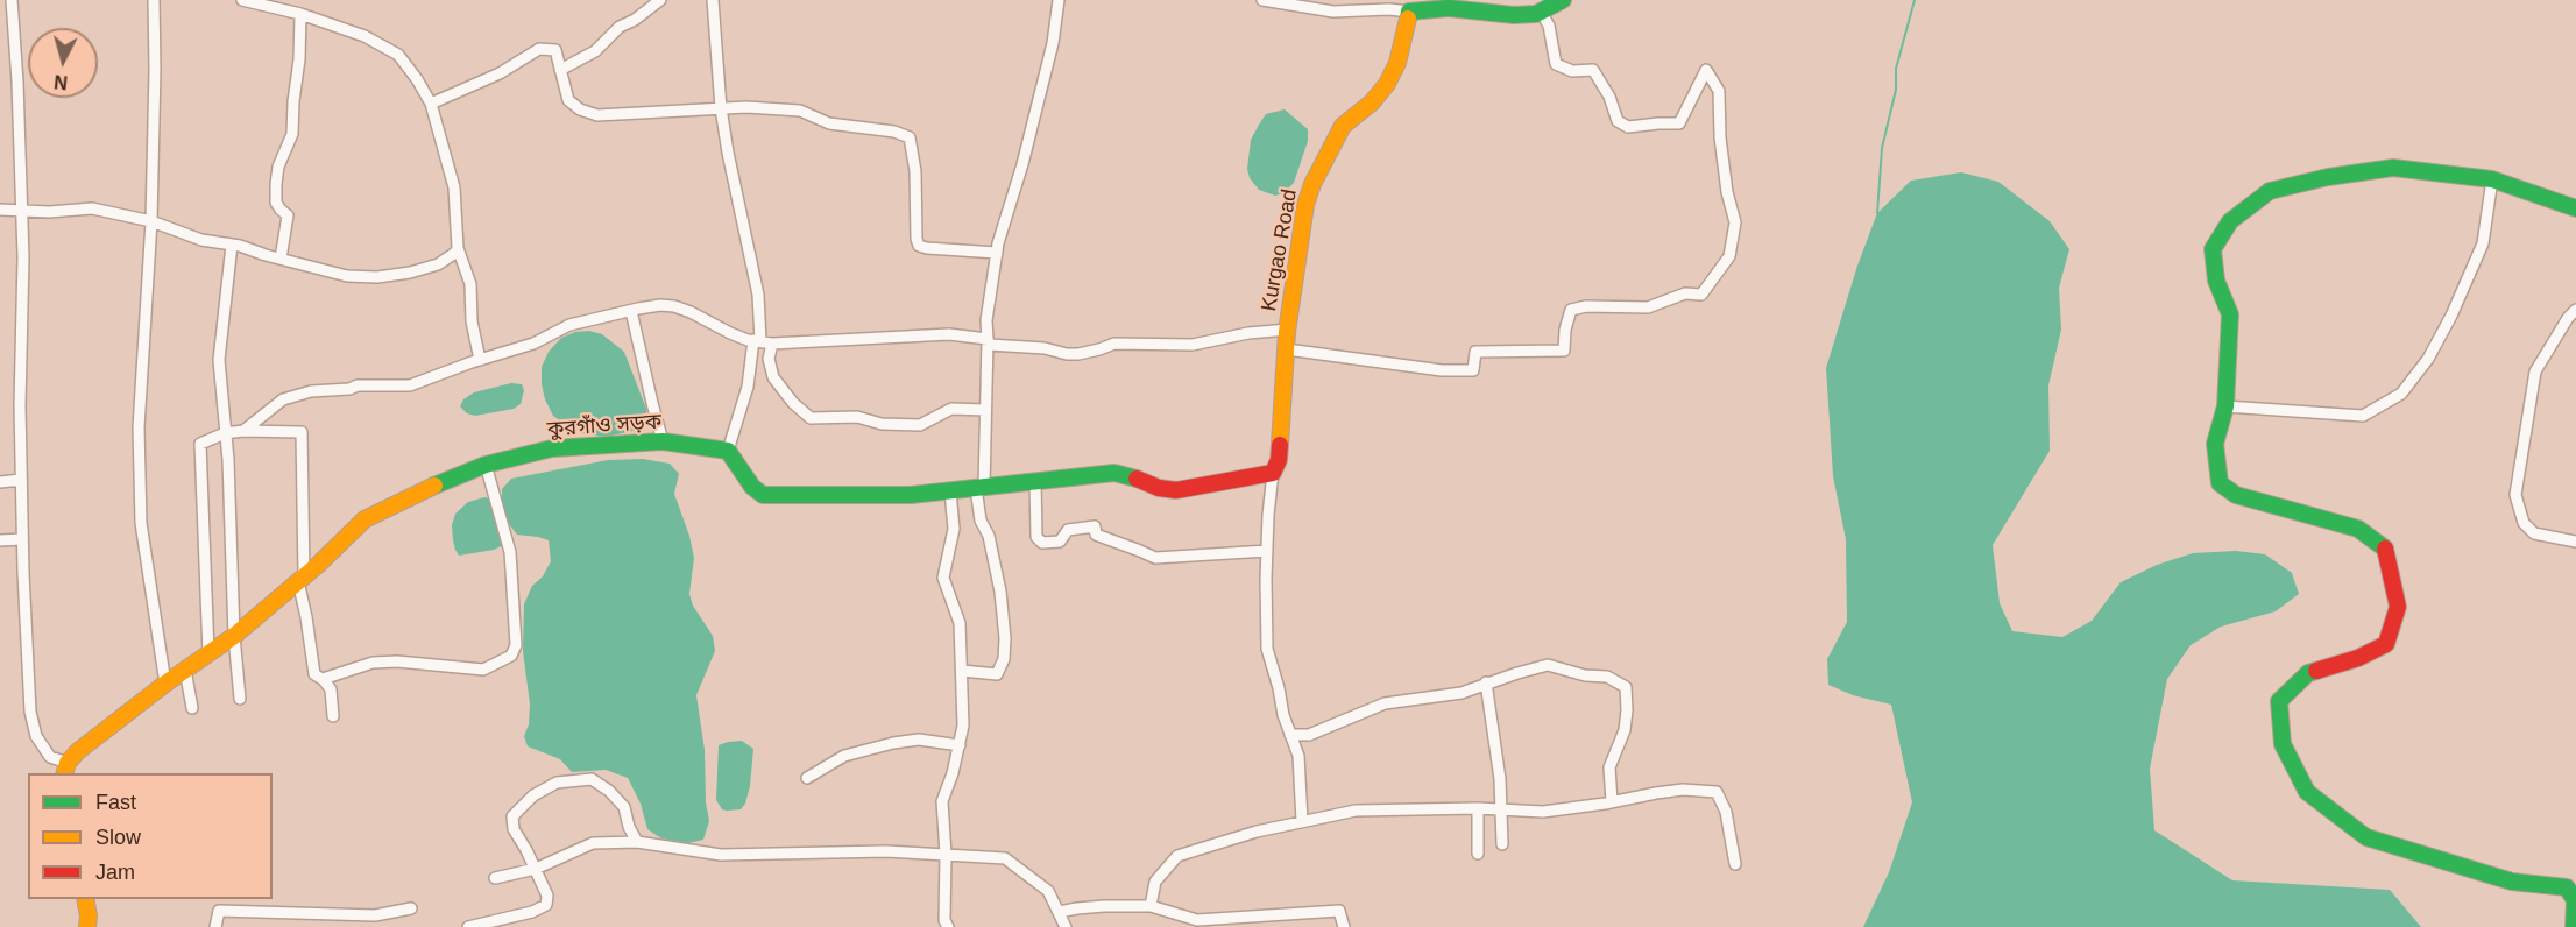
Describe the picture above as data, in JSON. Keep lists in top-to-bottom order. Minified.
{"streets":{"street":["Kurgao Road","কুরগাঁও সড়ক"]},"legend":["Fast","Slow","Jam"],"north":"bottom"}
